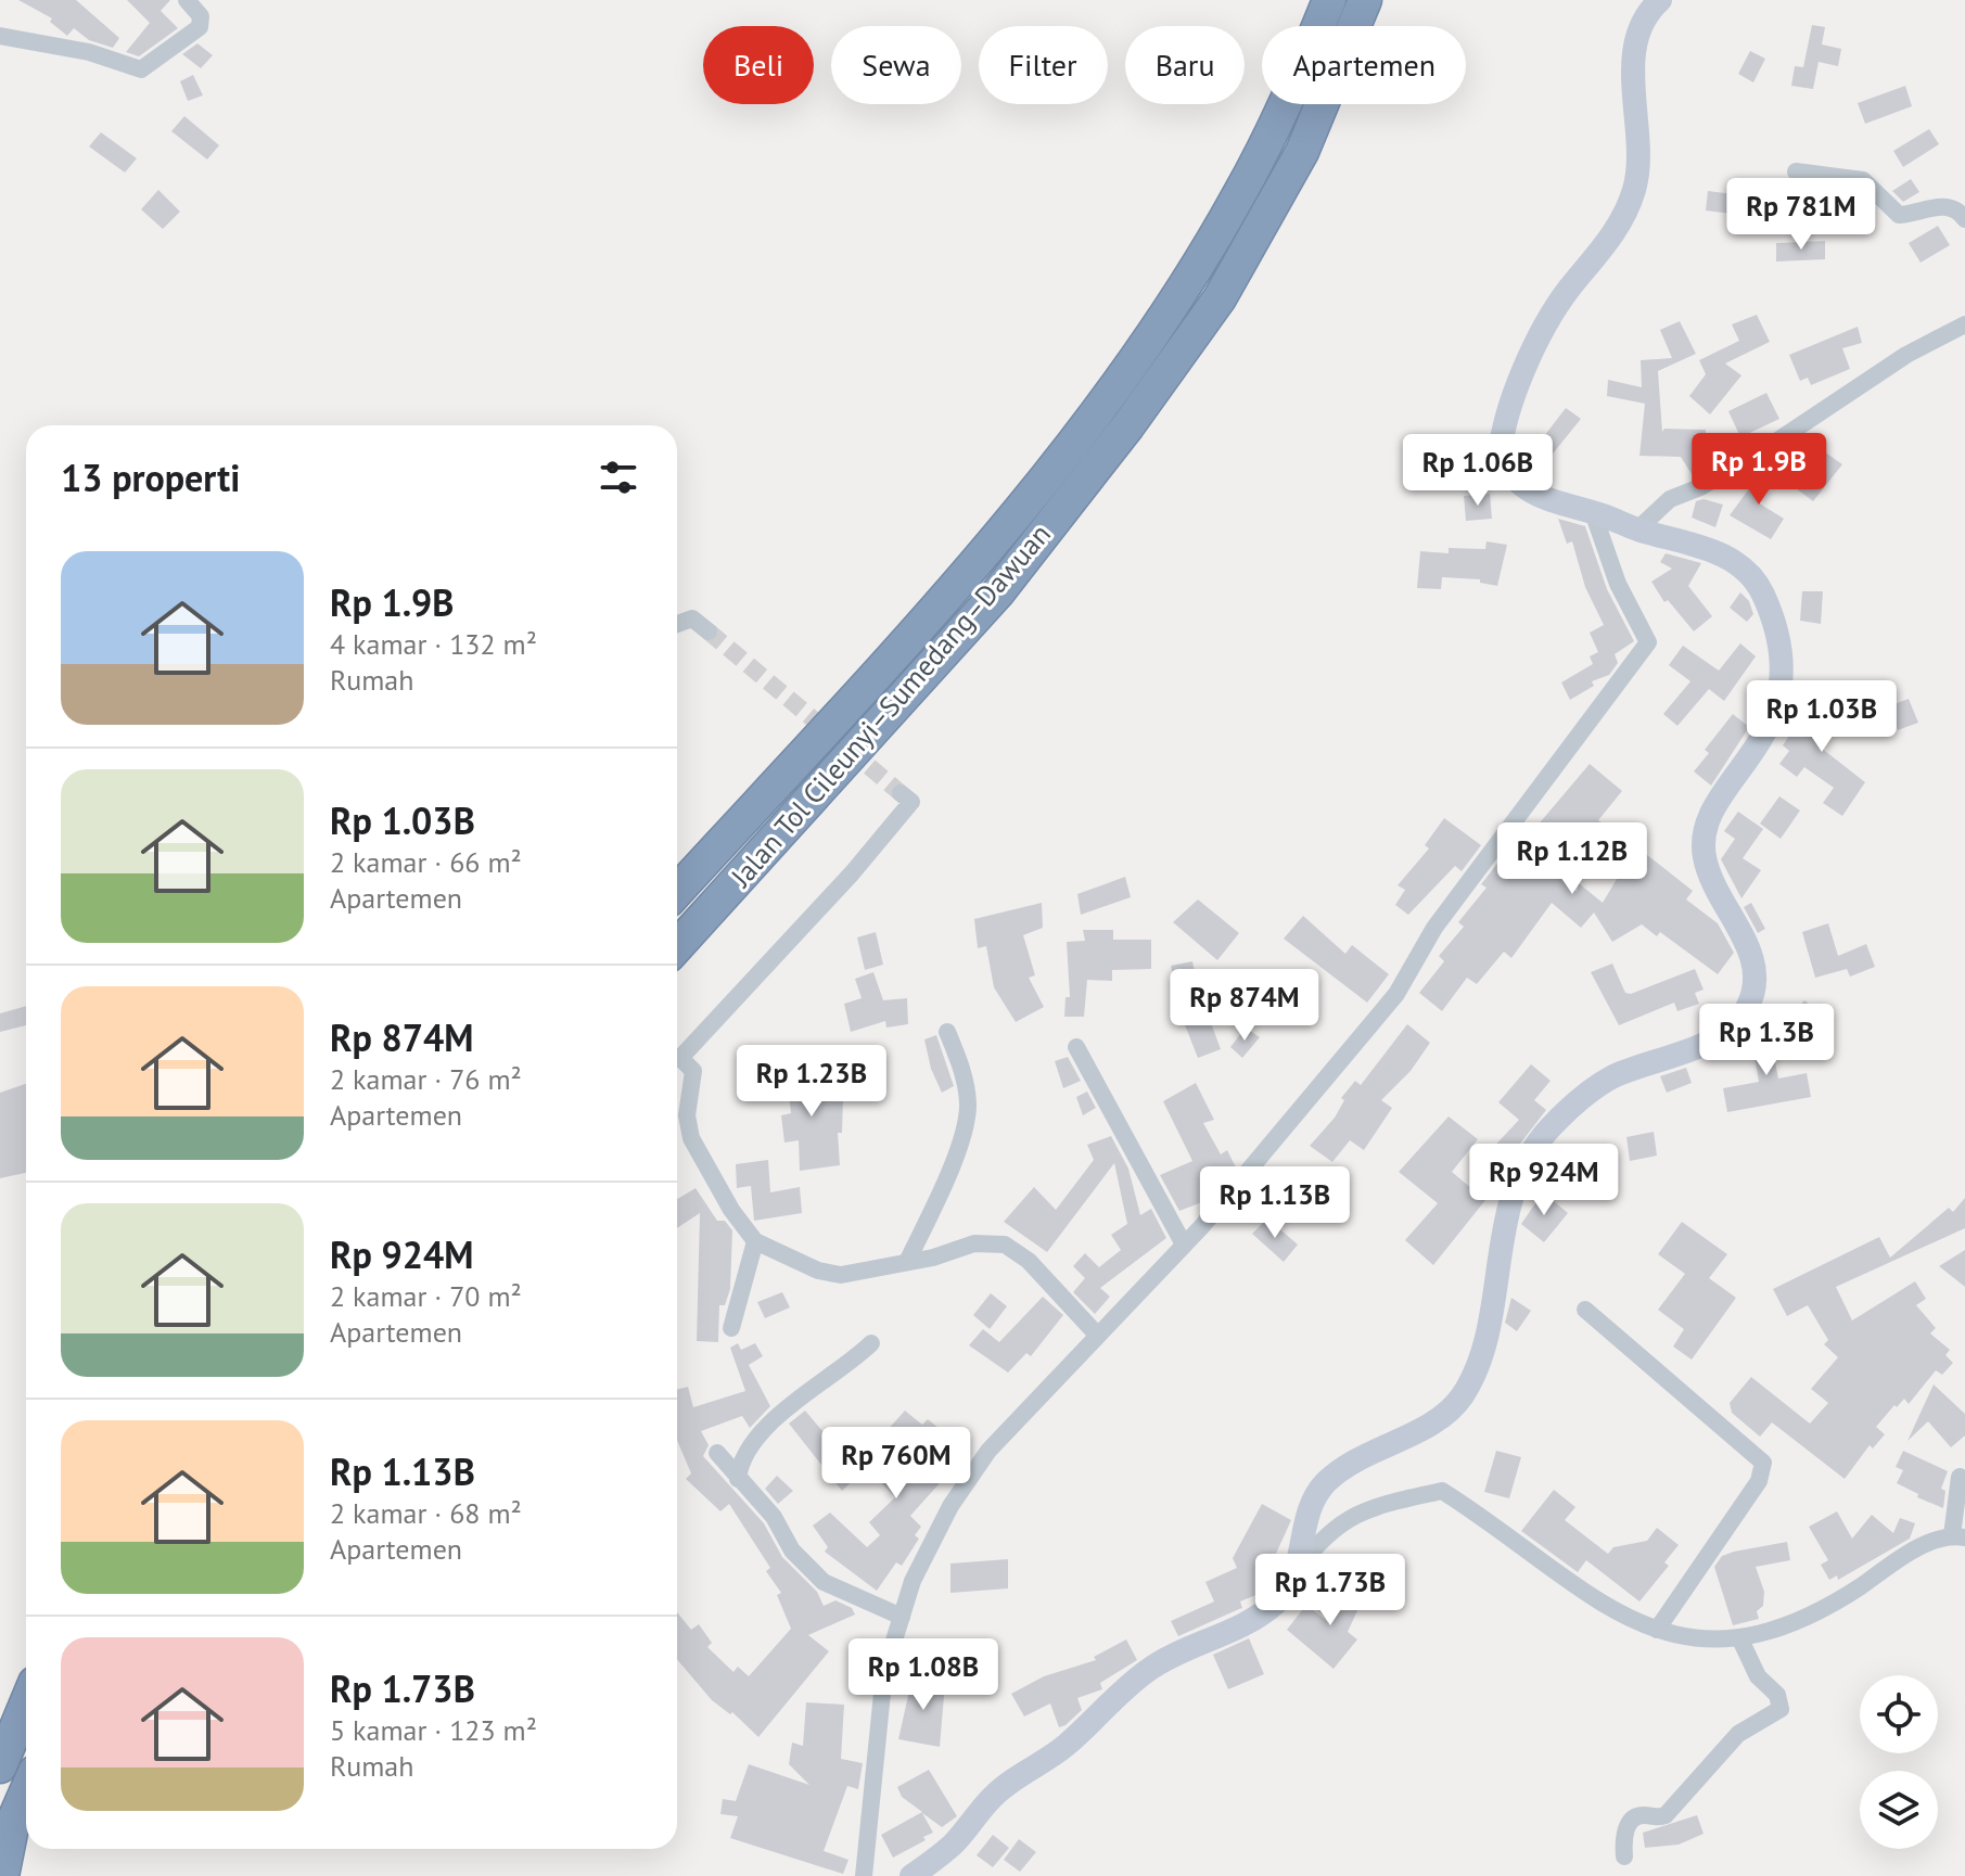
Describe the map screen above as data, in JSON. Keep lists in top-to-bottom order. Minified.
{"streets":{"highway":["Jalan Tol Cileunyi–Sumedang–Dawuan"]},"page":{"chip":["Beli","Sewa","Filter","Baru","Apartemen"],"price":["Rp 781M","Rp 1.9B","Rp 1.06B","Rp 1.03B","Rp 1.12B","Rp 874M","Rp 1.3B","Rp 1.23B","Rp 924M","Rp 1.13B","Rp 760M","Rp 1.73B","Rp 1.08B"],"heading":"13 properti","list":[{"name":"Rp 1.9B","note":"4 kamar · 132 m² · Rumah"},{"name":"Rp 1.03B","note":"2 kamar · 66 m² · Apartemen"},{"name":"Rp 874M","note":"2 kamar · 76 m² · Apartemen"},{"name":"Rp 924M","note":"2 kamar · 70 m² · Apartemen"},{"name":"Rp 1.13B","note":"2 kamar · 68 m² · Apartemen"},{"name":"Rp 1.73B","note":"5 kamar · 123 m² · Rumah"}]}}
